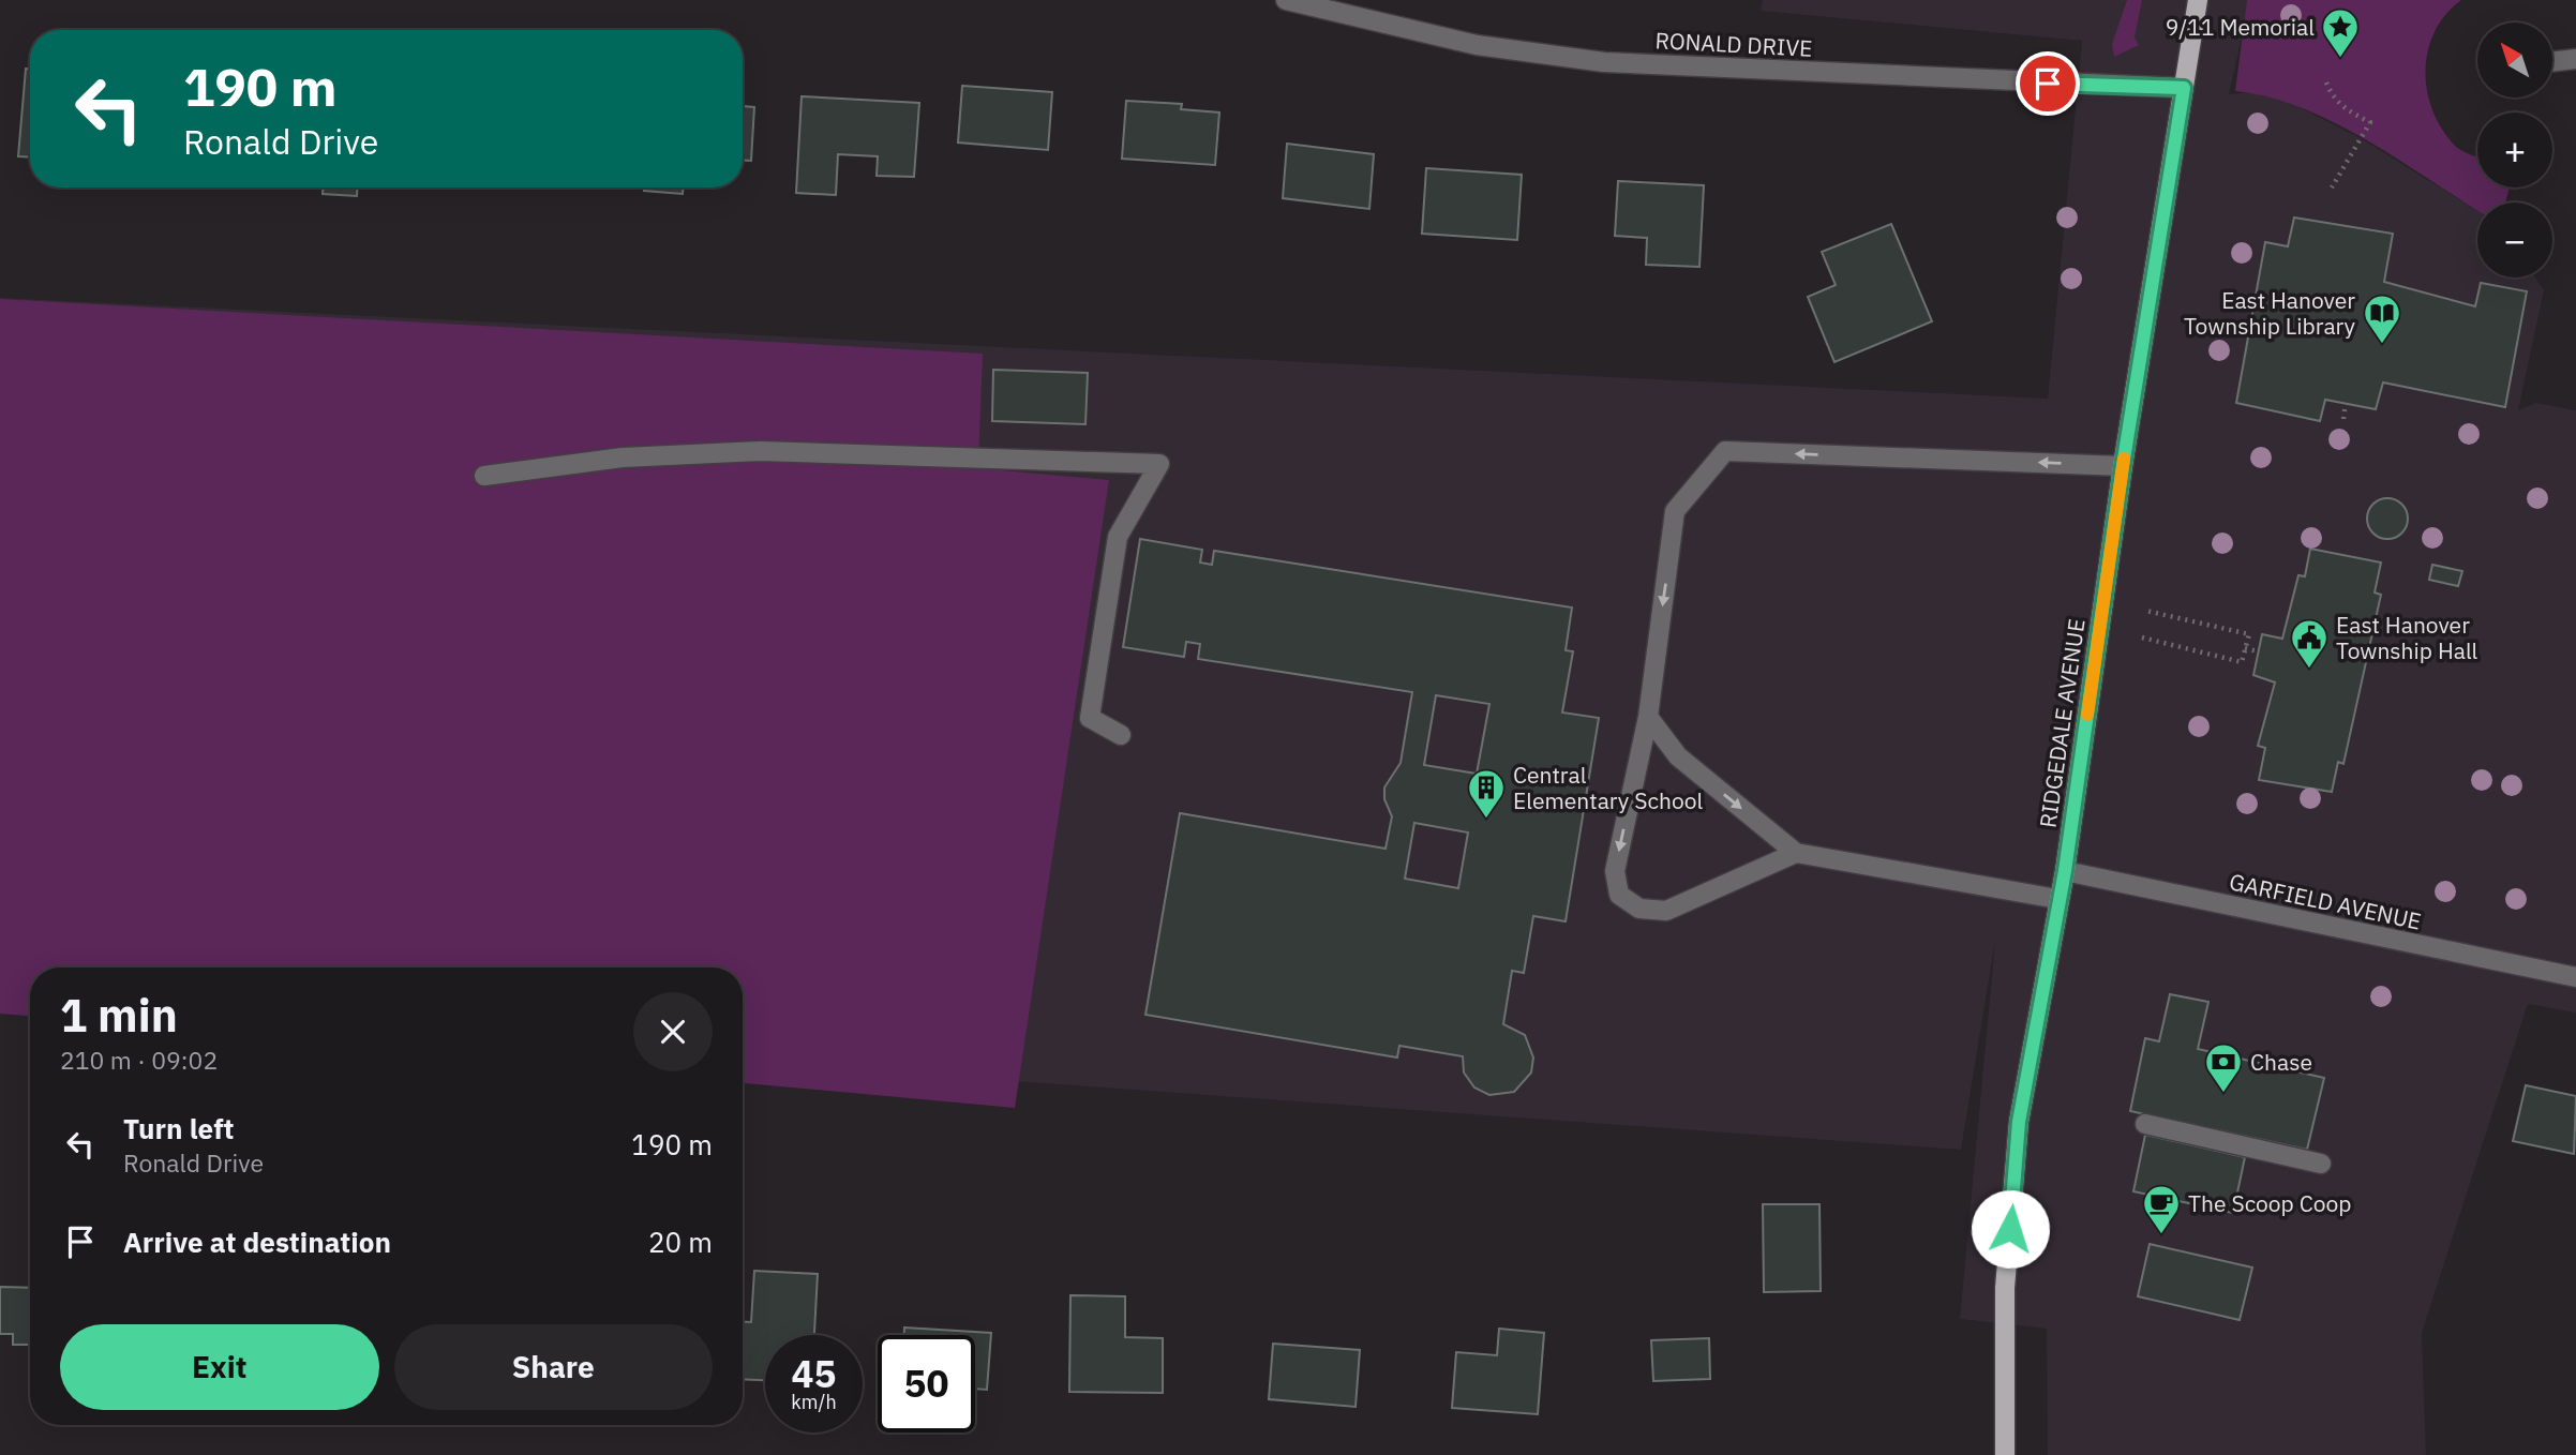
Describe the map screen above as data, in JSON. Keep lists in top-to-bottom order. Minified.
{"streets":{"main road":["RIDGEDALE AVENUE"],"street":["RONALD DRIVE","GARFIELD AVENUE"]},"crossings":[["RONALD DRIVE","RIDGEDALE AVENUE"],["RIDGEDALE AVENUE","GARFIELD AVENUE"]],"places":{"place":["9/11 Memorial"],"library":["East Hanover Township Library"],"public building":["East Hanover Township Hall"],"building":["Central Elementary School"],"bank":["Chase"],"cafe":["The Scoop Coop"]},"north":"top left","page":{"map_buttons":["+","−"],"turn":["190 m","Ronald Drive"],"heading":["1 min","210 m · 09:02"],"list":[{"name":"Turn left","note":"Ronald Drive","value":"190 m"},{"name":"Arrive at destination","value":"20 m"}],"buttons":["Exit","Share"],"speed":"45 km/h","limit":"50"}}
